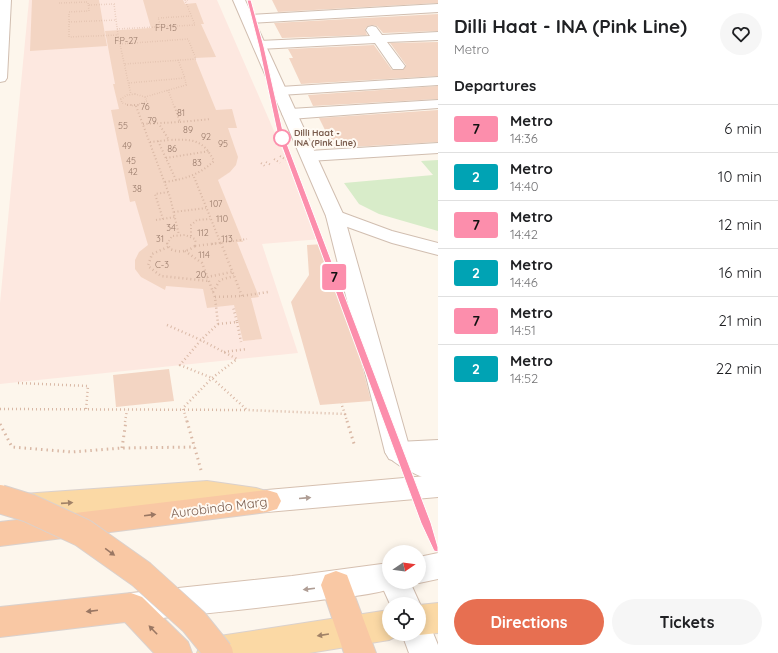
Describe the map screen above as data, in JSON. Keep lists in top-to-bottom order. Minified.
{"streets":{"highway":["Aurobindo Marg"]},"places":["Dilli Haat - INA (Pink Line)"],"lines":["metro line 7"],"house_numbers":["FP-15","FP-27","76","81","79","55","89","92","95","49","86","45","83","42","38","107","110","34","112","31","113","114","C-3","20"],"north":"right","page":{"on_map":"7","heading":[["Dilli Haat - INA (Pink Line)","Metro"],"Departures"],"list":[{"mark":"7","name":"Metro","note":"14:36","value":"6 min"},{"mark":"2","name":"Metro","note":"14:40","value":"10 min"},{"mark":"7","name":"Metro","note":"14:42","value":"12 min"},{"mark":"2","name":"Metro","note":"14:46","value":"16 min"},{"mark":"7","name":"Metro","note":"14:51","value":"21 min"},{"mark":"2","name":"Metro","note":"14:52","value":"22 min"}],"buttons":["Directions","Tickets"]}}
